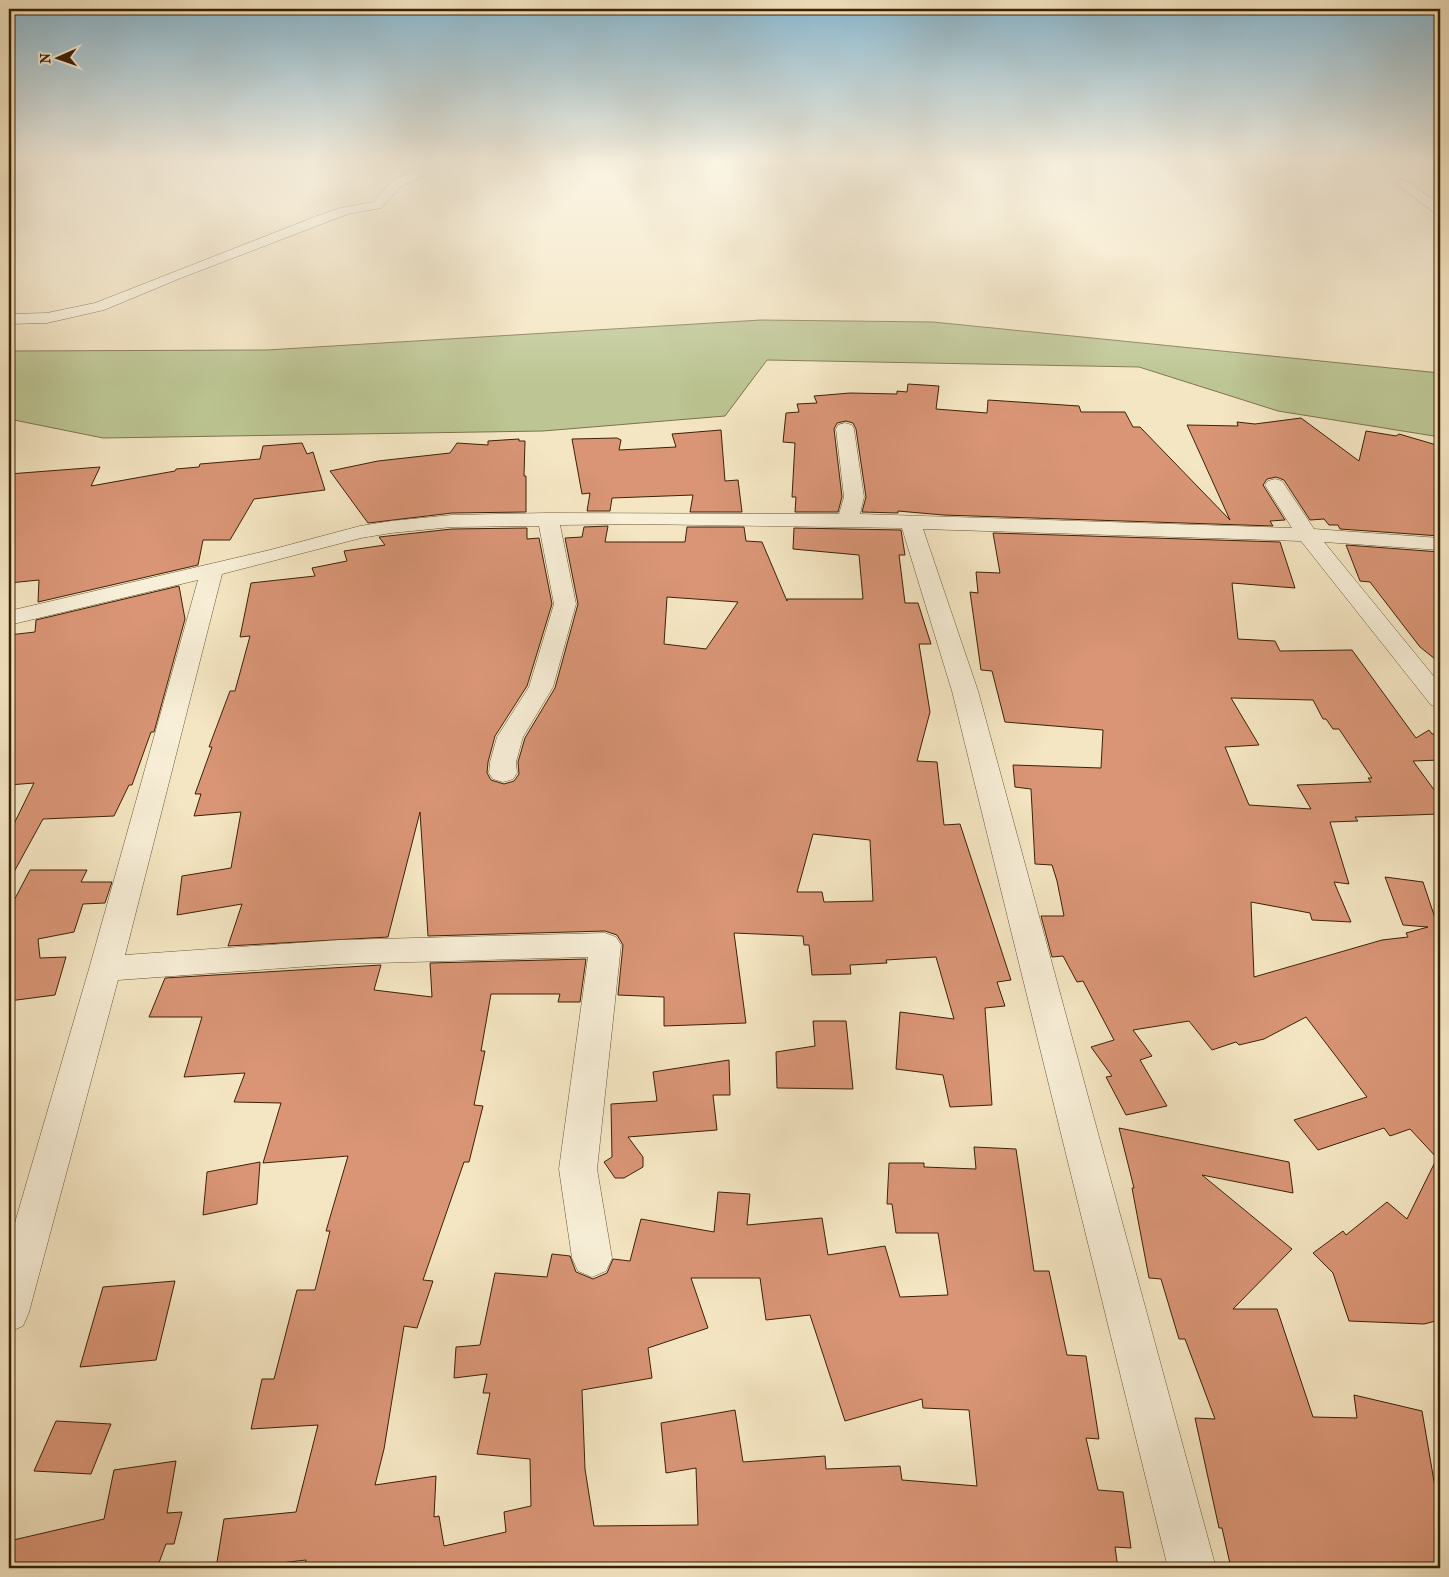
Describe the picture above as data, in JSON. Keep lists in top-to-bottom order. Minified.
{"north":"left"}
